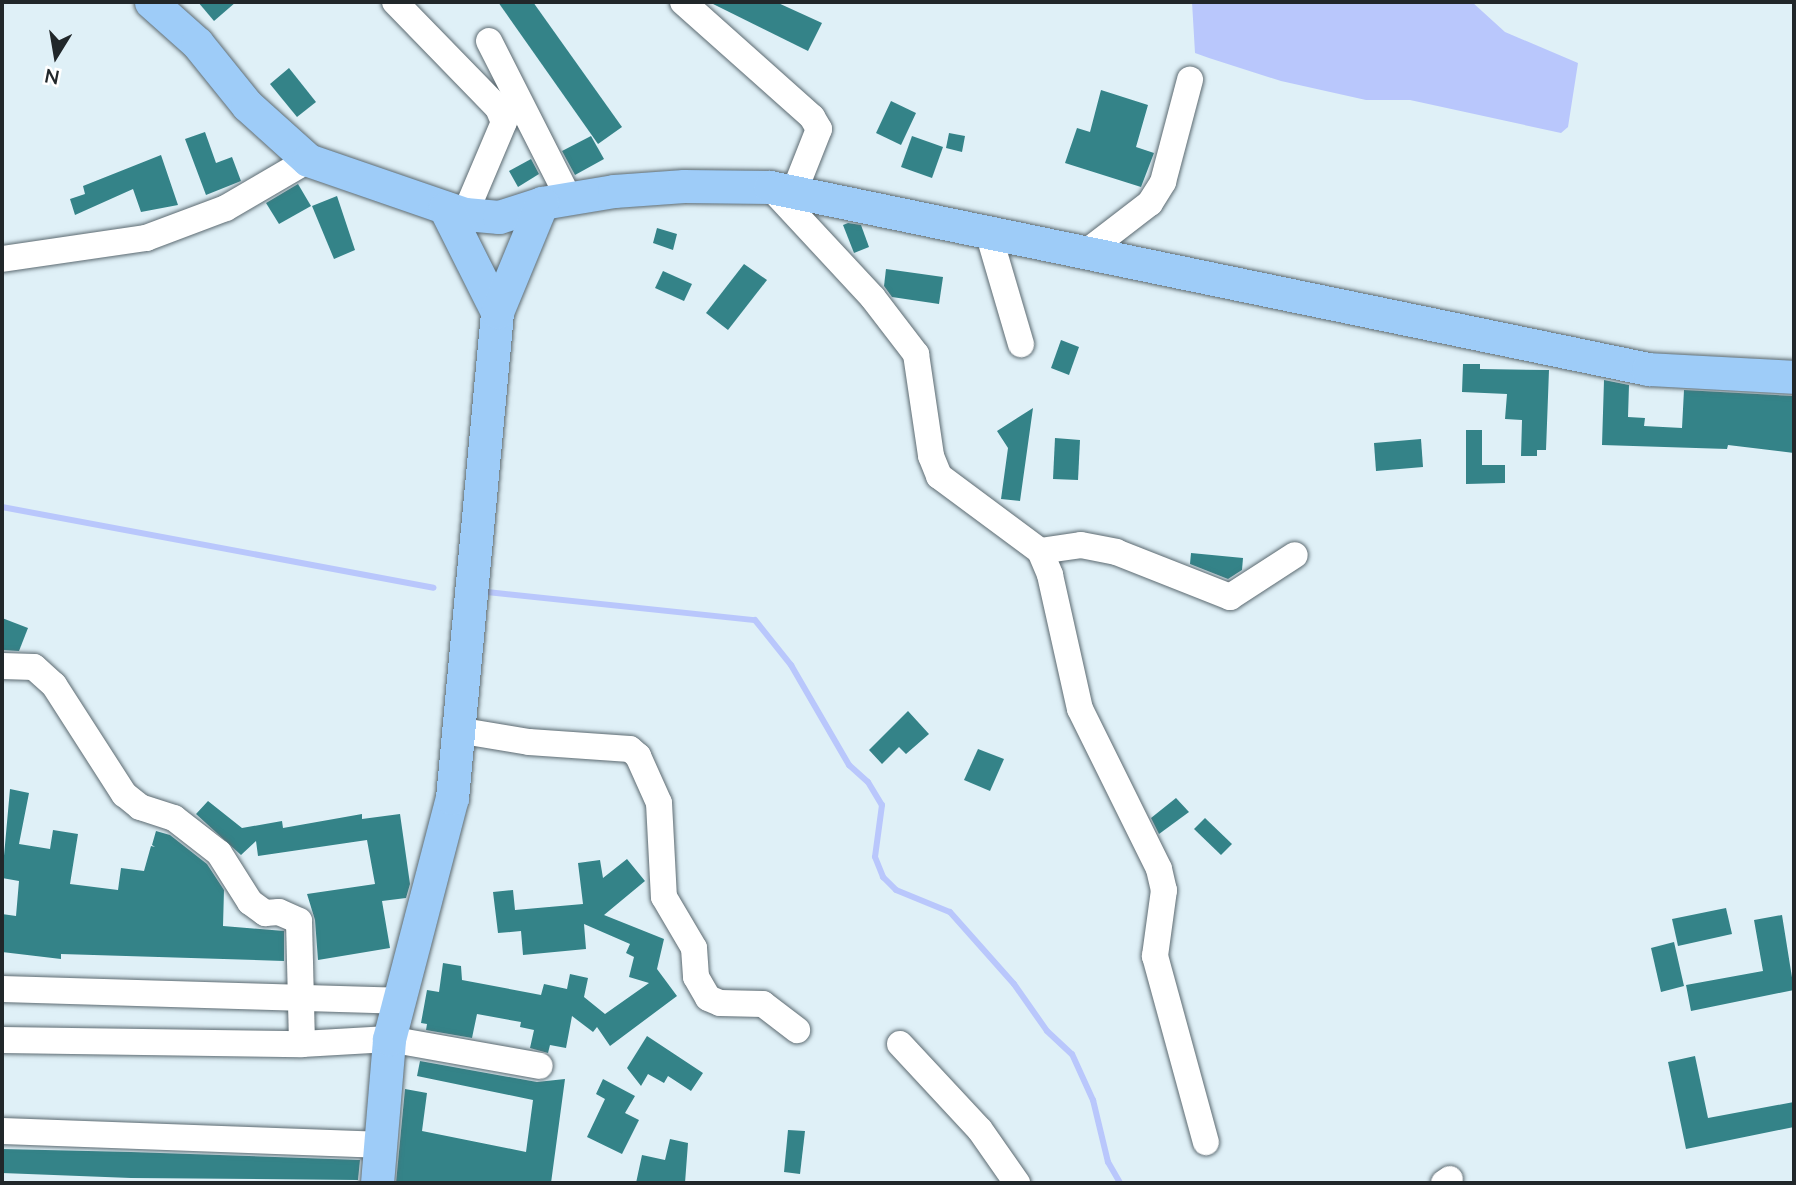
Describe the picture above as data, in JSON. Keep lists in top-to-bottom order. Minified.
{"north":"bottom"}
